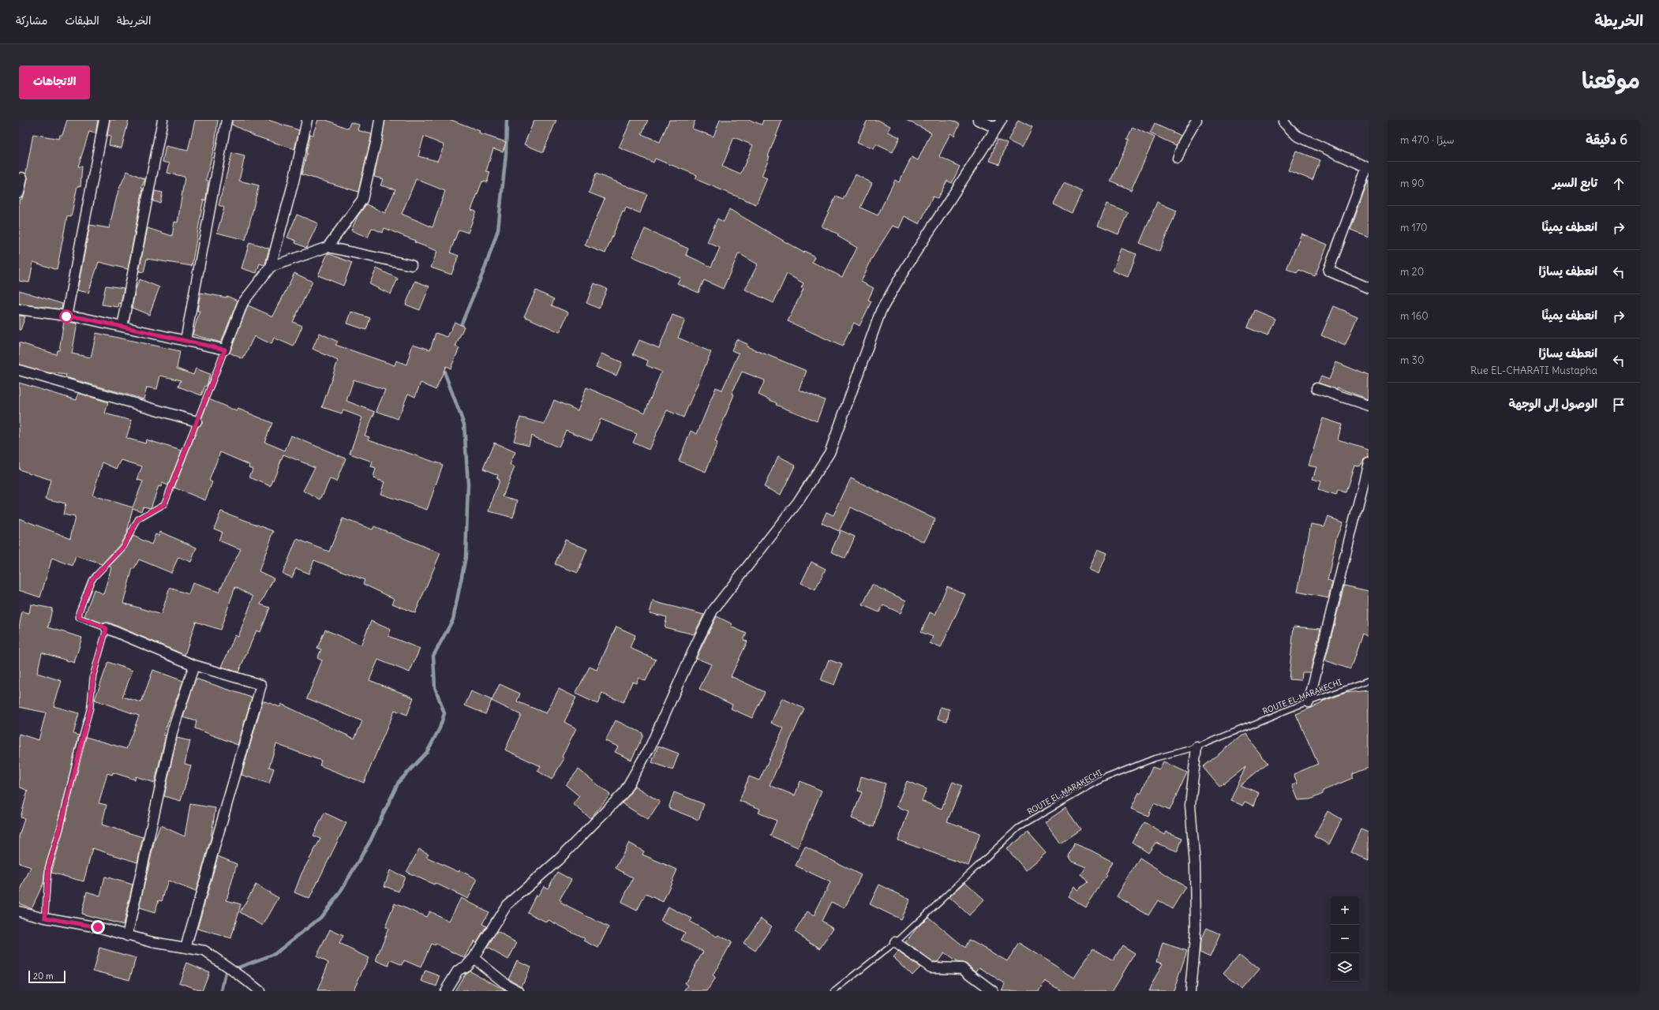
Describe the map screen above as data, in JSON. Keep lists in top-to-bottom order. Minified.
{"streets":{"lane":["ROUTE EL-MARAKECHI"]},"scale_bar":"20 m","page":{"header":"الخريطة","nav":["الخريطة","الطبقات","مشاركة"],"title":"موقعنا","buttons":"الاتجاهات","heading":["6 دقيقة","سيرًا · 470 m"],"list":[["تابع السير","90 m"],["انعطف يمينًا","170 m"],["انعطف يسارًا","20 m"],["انعطف يمينًا","160 m"],["انعطف يسارًا","Rue EL-CHARATI Mustapha","30 m"],"الوصول إلى الوجهة"],"map_buttons":["+","−"],"scale":"20 m"}}
